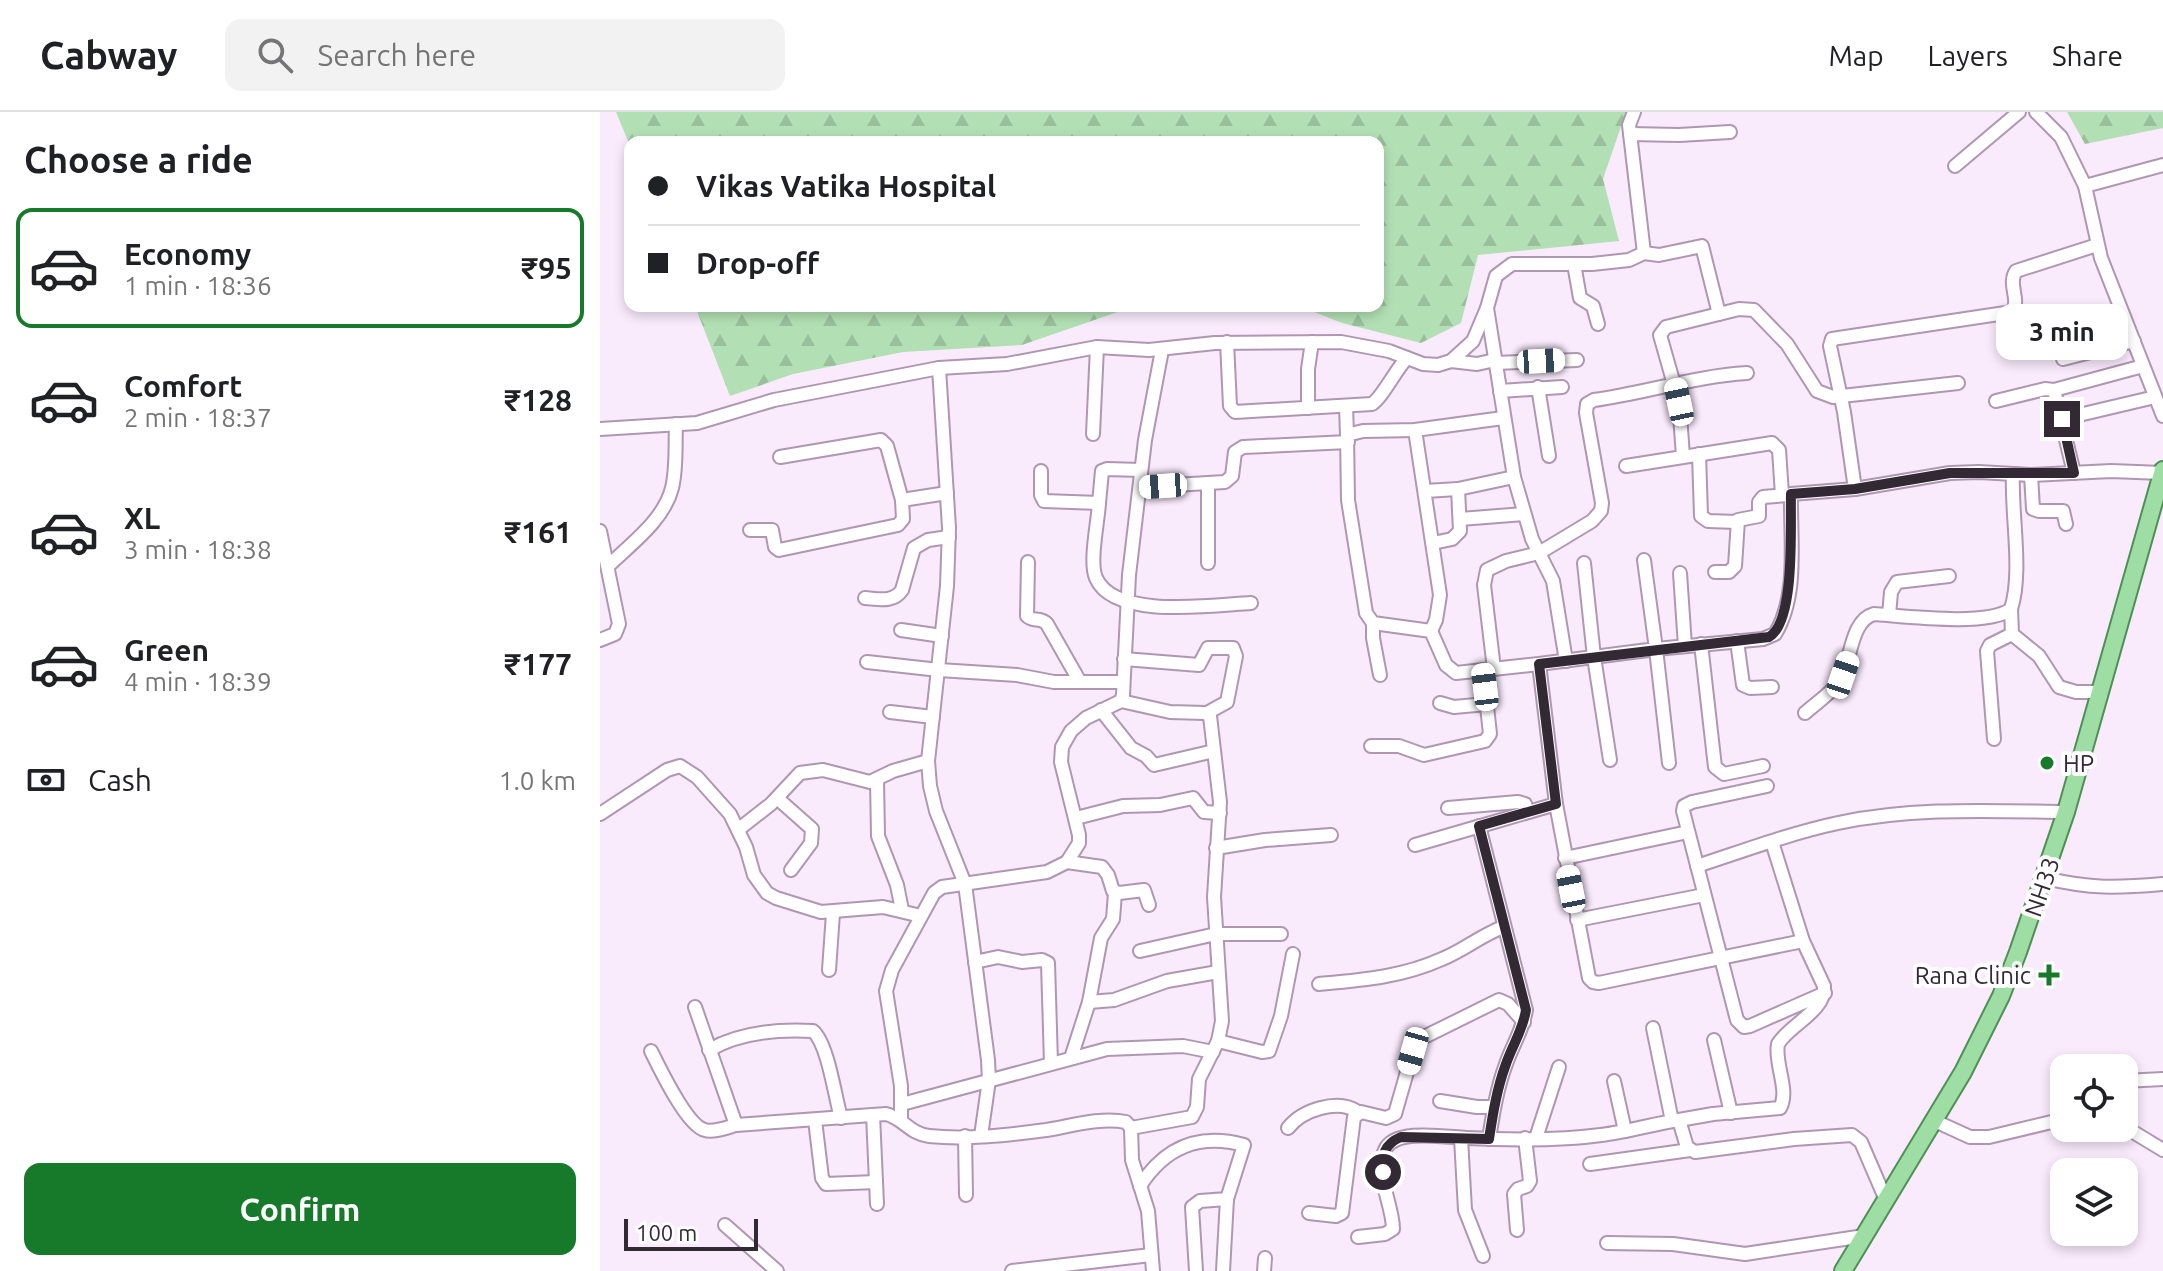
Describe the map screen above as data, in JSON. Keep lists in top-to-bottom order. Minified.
{"streets":{"main road":["NH33"]},"places":{"other":["HP"],"health":["Rana Clinic"]},"scale_bar":"100 m","page":{"header":"Cabway","search":"Search here","nav":["Map","Layers","Share"],"heading":"Choose a ride","banner":["Vikas Vatika Hospital","Drop-off"],"list":[{"name":"Economy","note":"1 min · 18:36","value":"₹95"},{"name":"Comfort","note":"2 min · 18:37","value":"₹128"},{"name":"XL","note":"3 min · 18:38","value":"₹161"},{"name":"Green","note":"4 min · 18:39","value":"₹177"}],"bubble":"3 min","pay":["Cash","1.0 km"],"buttons":"Confirm","scale":"100 m"}}
